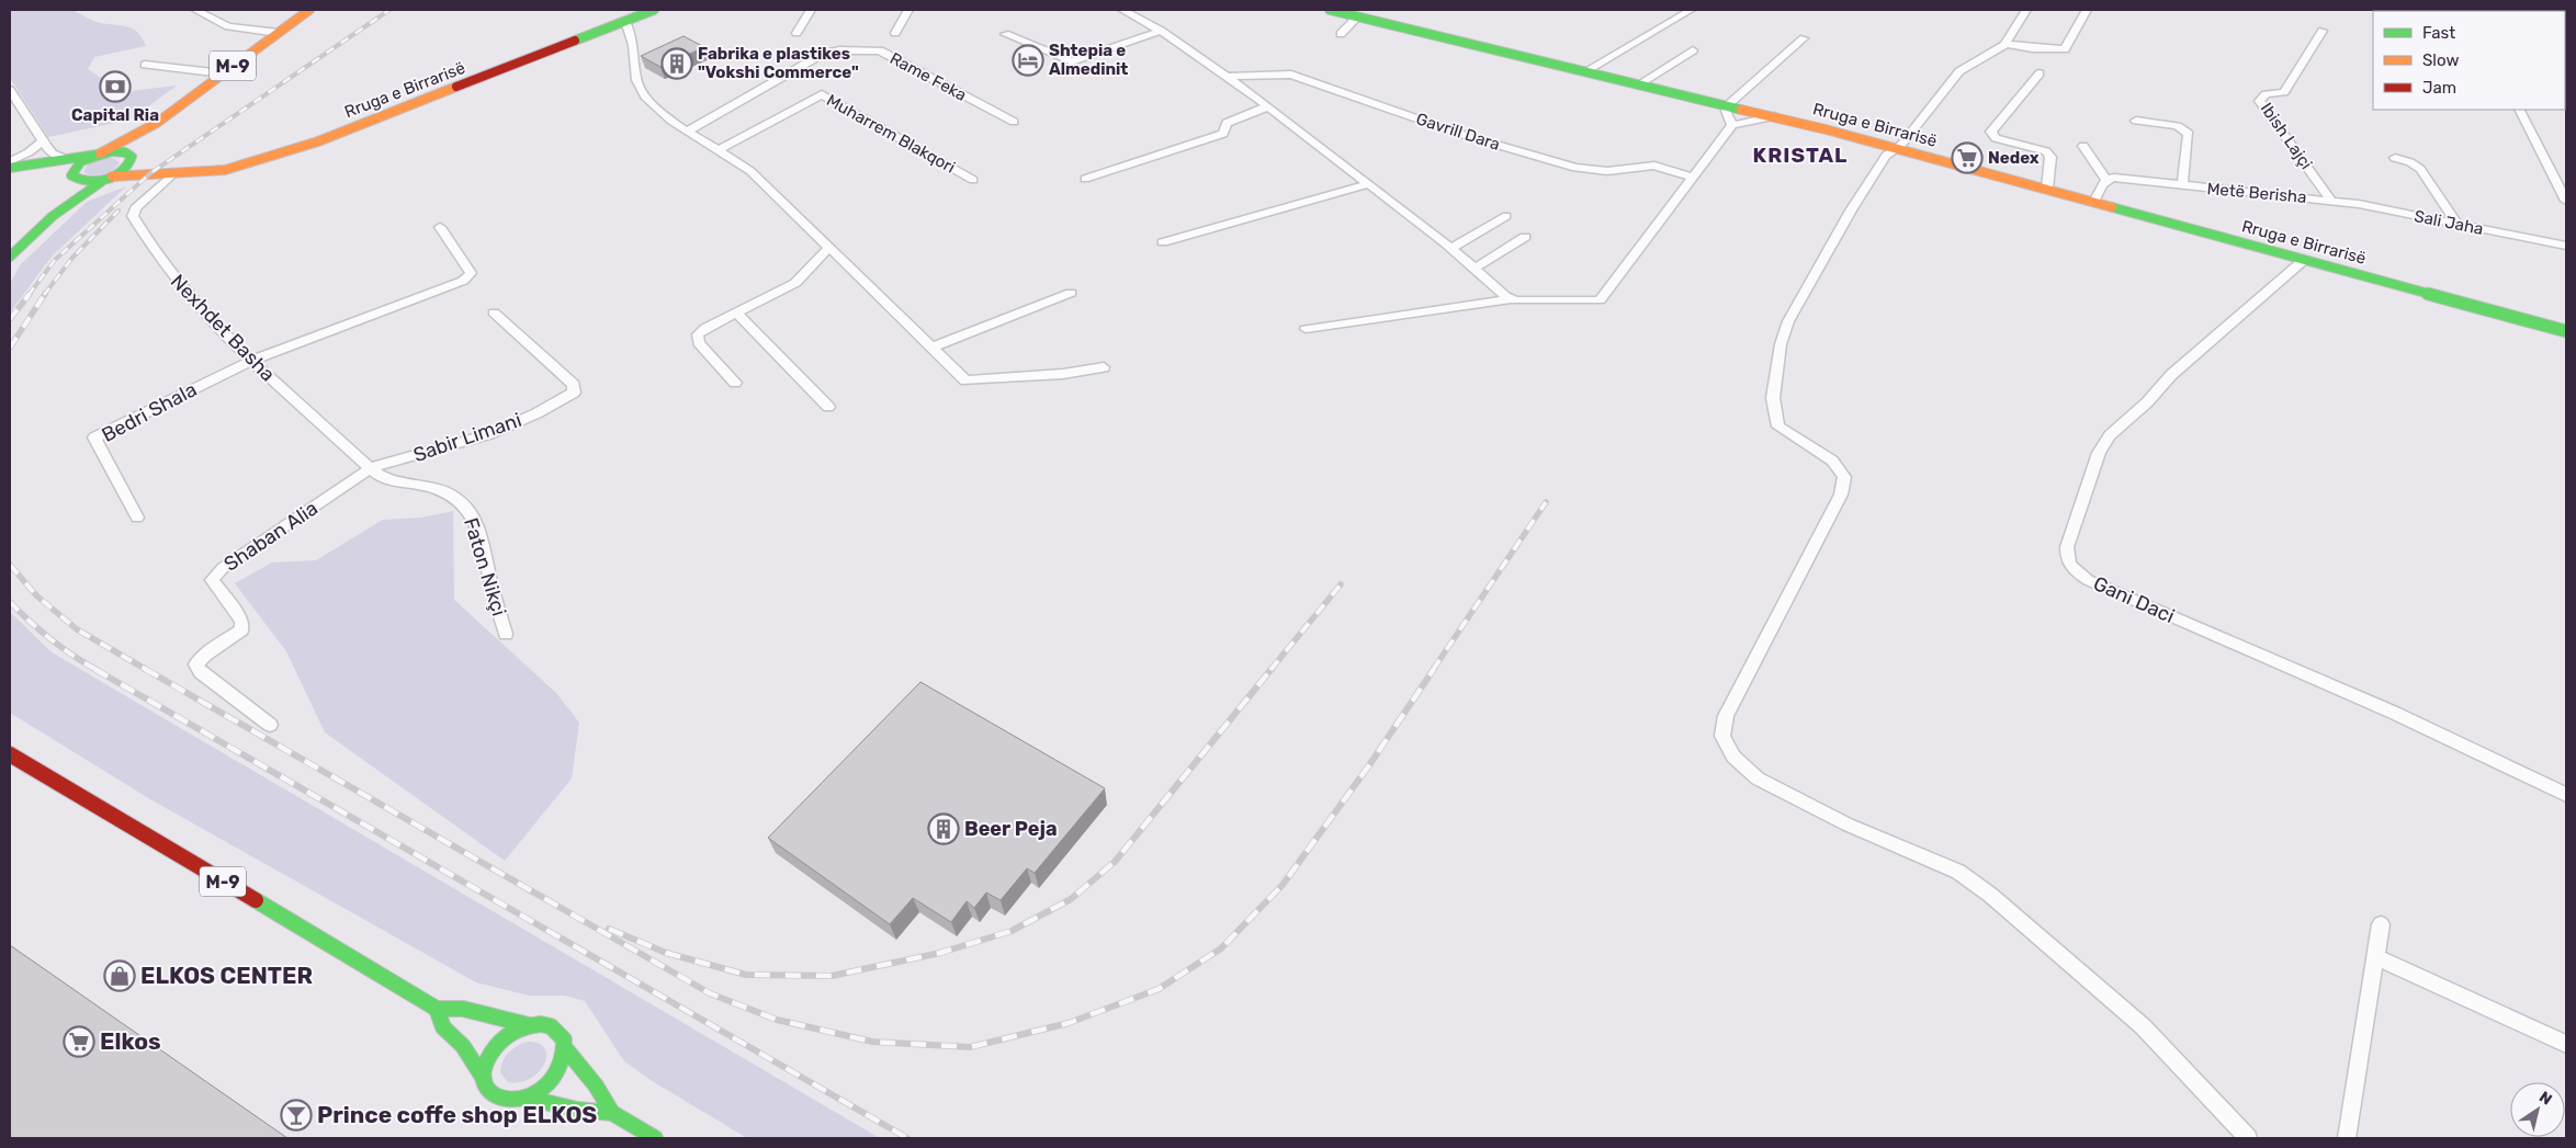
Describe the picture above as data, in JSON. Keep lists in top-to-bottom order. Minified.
{"streets":{"street":["M-9","Rame Feka","Rruga e Birrarisë","Gavrill Dara","Muharrem Blakqori","Ibish Lajçi","Metë Berisha","Sali Jaha","Nexhdet Basha","Bedri Shala","Sabir Limani","Shaban Alia","Faton Nikçi","Gani Daci"]},"crossings":[["M-9","Rruga e Birrarisë"],["Rruga e Birrarisë","Nexhdet Basha"],["Rruga e Birrarisë","Gani Daci"],["Ibish Lajçi","Metë Berisha"],["Ibish Lajçi","Sali Jaha"],["Metë Berisha","Sali Jaha"],["Nexhdet Basha","Bedri Shala"],["Nexhdet Basha","Sabir Limani"],["Nexhdet Basha","Shaban Alia"],["Nexhdet Basha","Faton Nikçi"],["Sabir Limani","Shaban Alia"],["Sabir Limani","Faton Nikçi"],["Shaban Alia","Faton Nikçi"]],"districts":["KRISTAL"],"places":{"hotel":["Shtepia e Almedinit"],"building":["Fabrika e plastikes \"Vokshi Commerce\"","Beer Peja"],"bank":["Capital Ria"],"supermarket":["Nedex","Elkos"],"shop":["ELKOS CENTER"],"bar":["Prince coffe shop ELKOS"]},"legend":["Fast","Slow","Jam"],"north":"top right"}
